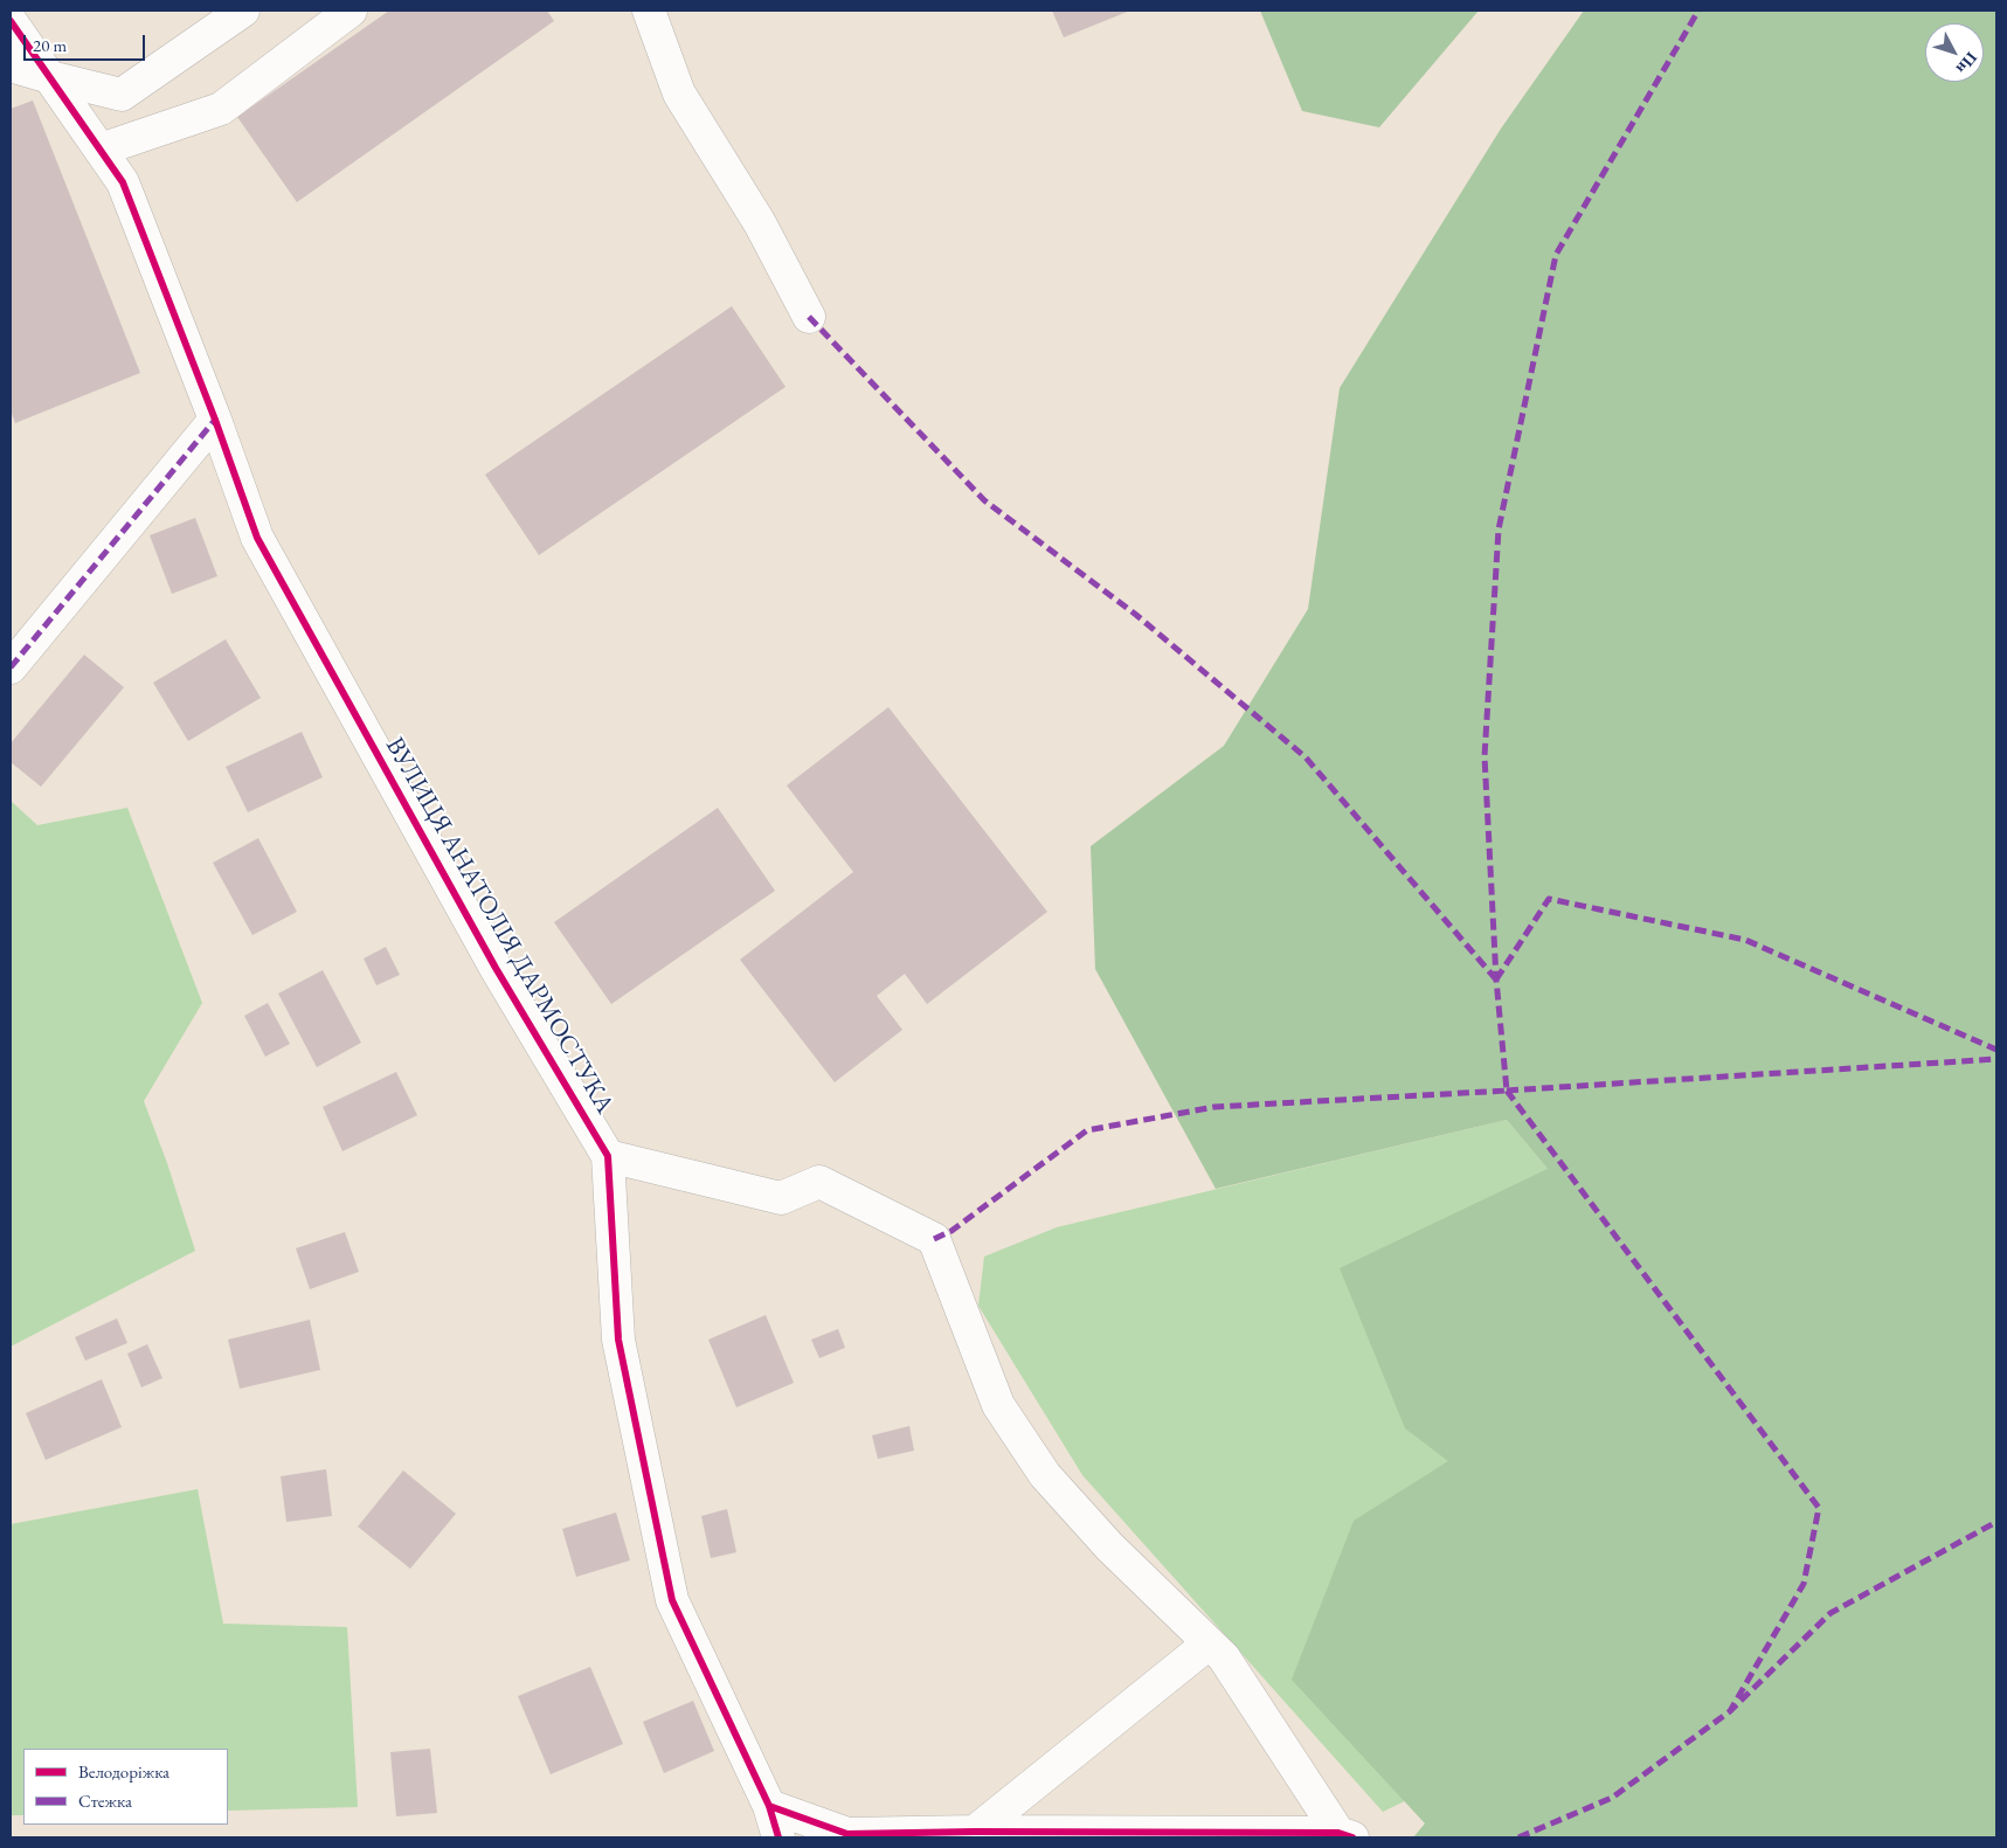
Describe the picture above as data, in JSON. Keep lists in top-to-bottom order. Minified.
{"streets":{"street":["ВУЛИЦЯ АНАТОЛІЯ ДАРМОСТУКА"]},"legend":["Велодоріжка","Стежка"],"scale_bar":"20 m","north":"bottom right"}
